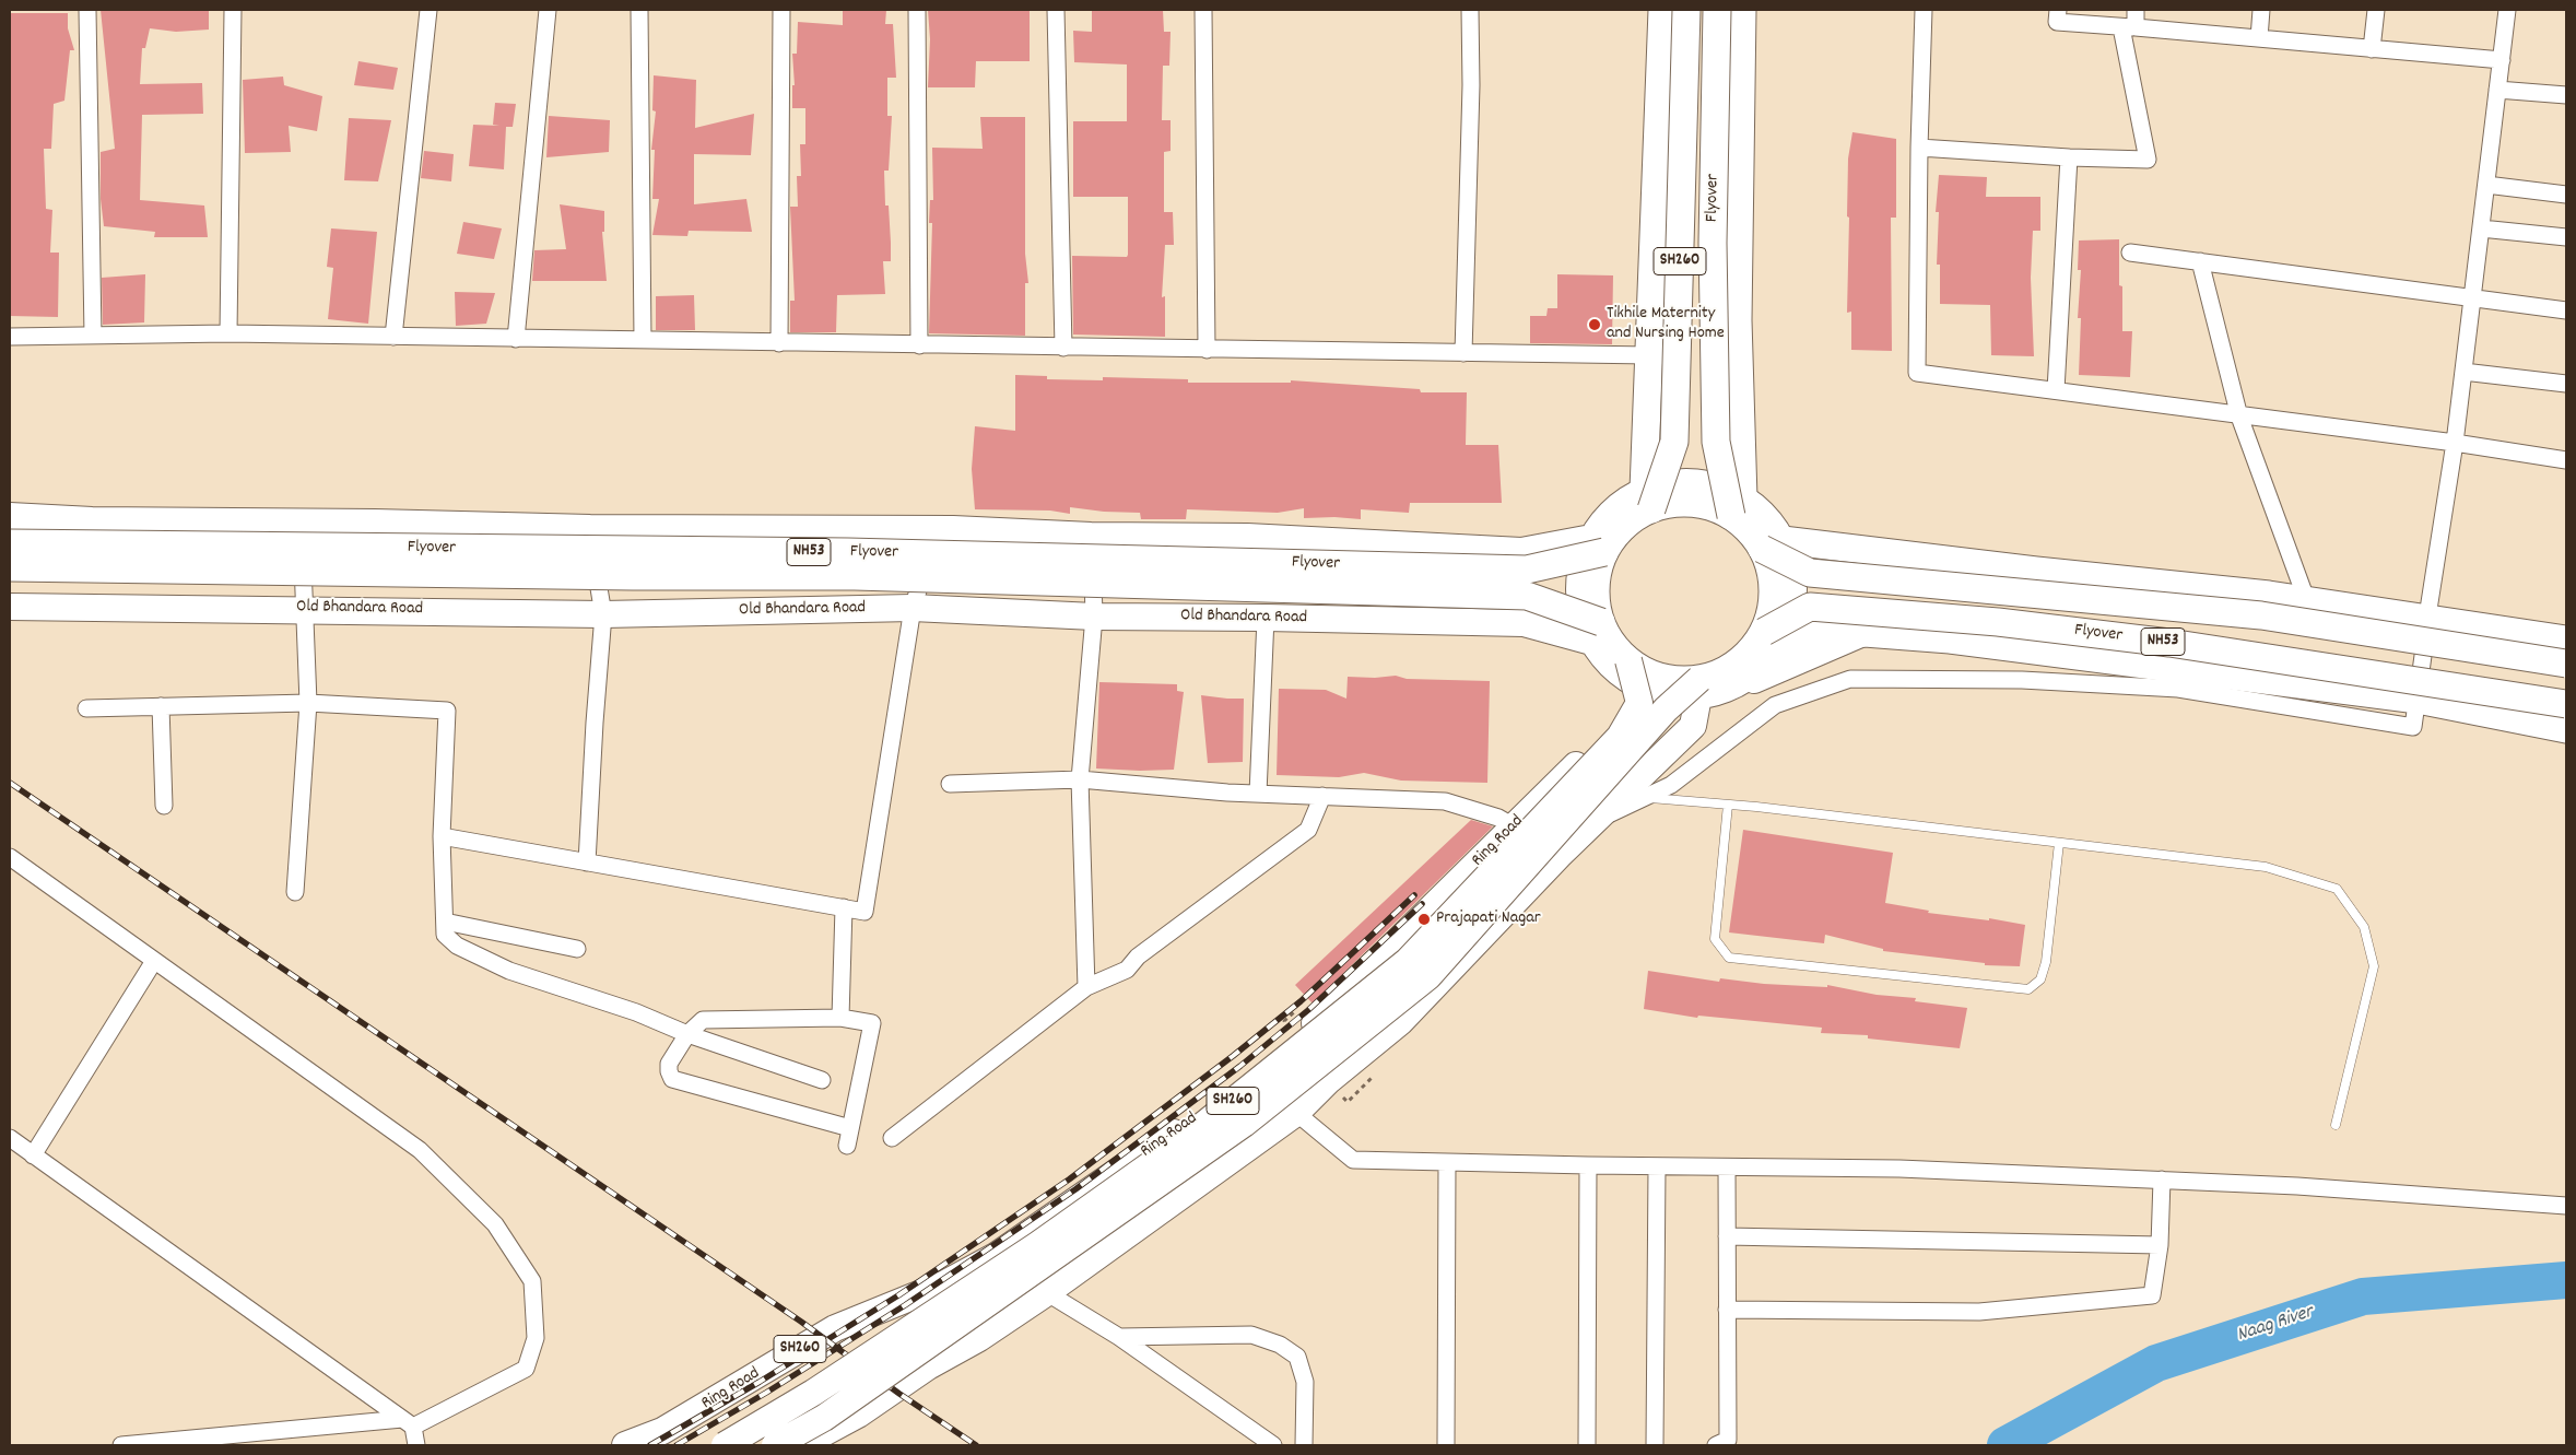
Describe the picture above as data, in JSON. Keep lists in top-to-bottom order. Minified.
{"streets":{"highway":["Flyover","SH260","NH53"],"main road":["Old Bhandara Road","Ring Road"]},"crossings":[["Flyover","SH260"],["Flyover","NH53"],["Flyover","Old Bhandara Road"],["Flyover","Ring Road"],["SH260","NH53"],["SH260","Old Bhandara Road"],["SH260","Ring Road"],["NH53","Old Bhandara Road"],["NH53","Ring Road"],["Old Bhandara Road","Ring Road"]],"water":["Naag River"],"places":["Tikhile Maternity and Nursing Home","Prajapati Nagar"]}
